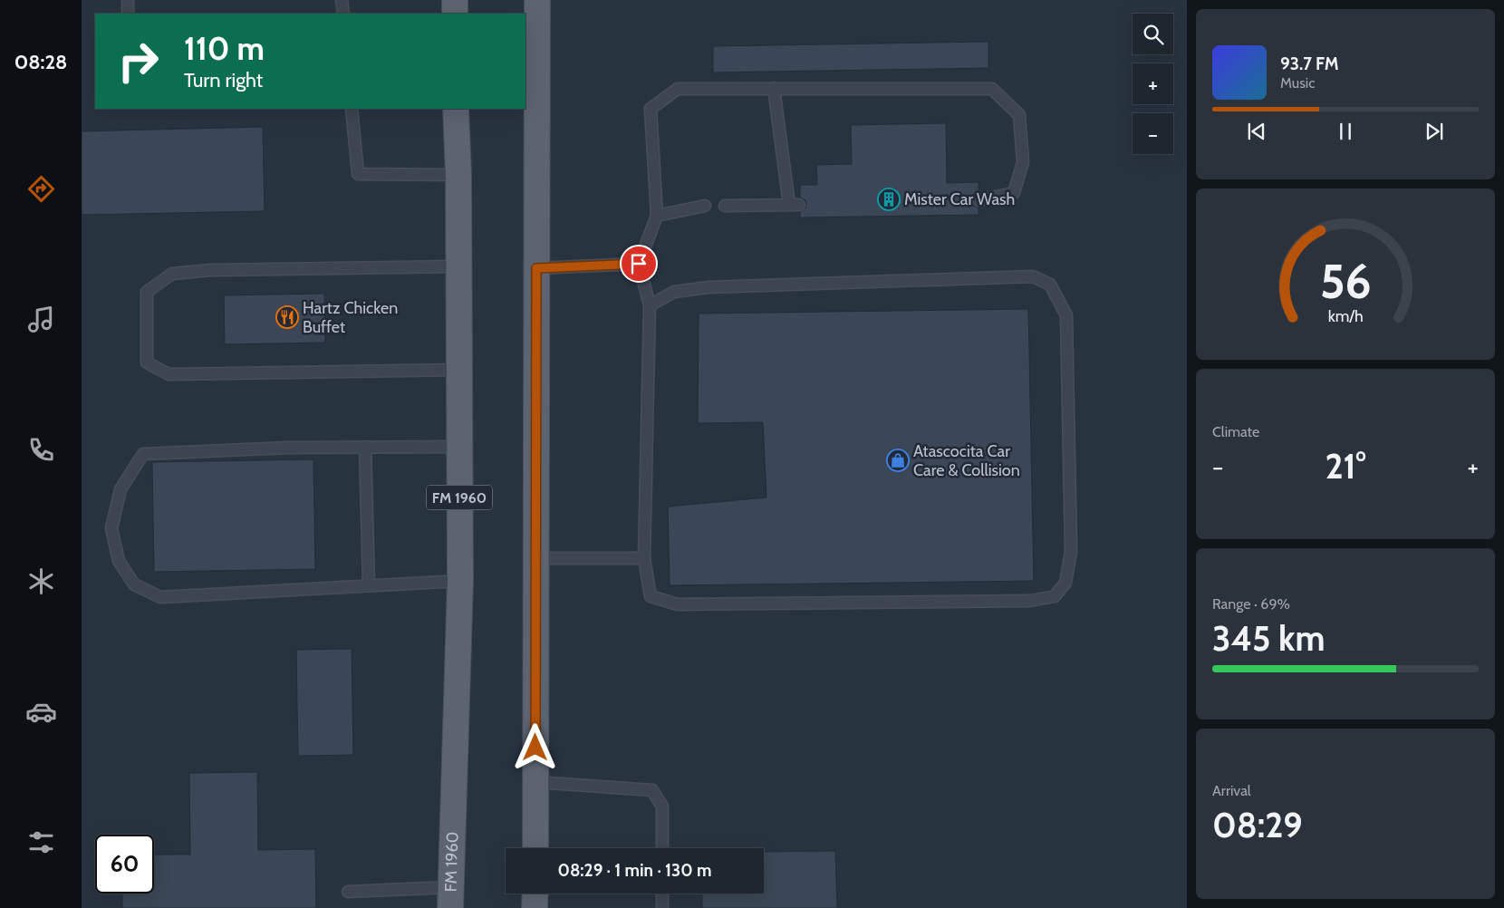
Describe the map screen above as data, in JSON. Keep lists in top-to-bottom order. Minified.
{"streets":{"main road":["FM 1960"]},"places":{"building":["Mister Car Wash"],"restaurant":["Hartz Chicken Buffet"],"shop":["Atascocita Car Care & Collision"]},"page":{"tabs":"08:28","map_buttons":["+","−"],"turn":["110 m","Turn right"],"song":["93.7 FM","Music"],"tile":["Climate",["Range · 69%","345 km"],["Arrival","08:29"]],"heat":["−","21°","+"],"limit":"60","trip":"08:29 · 1 min · 130 m","gauge":["56","km/h"]}}
